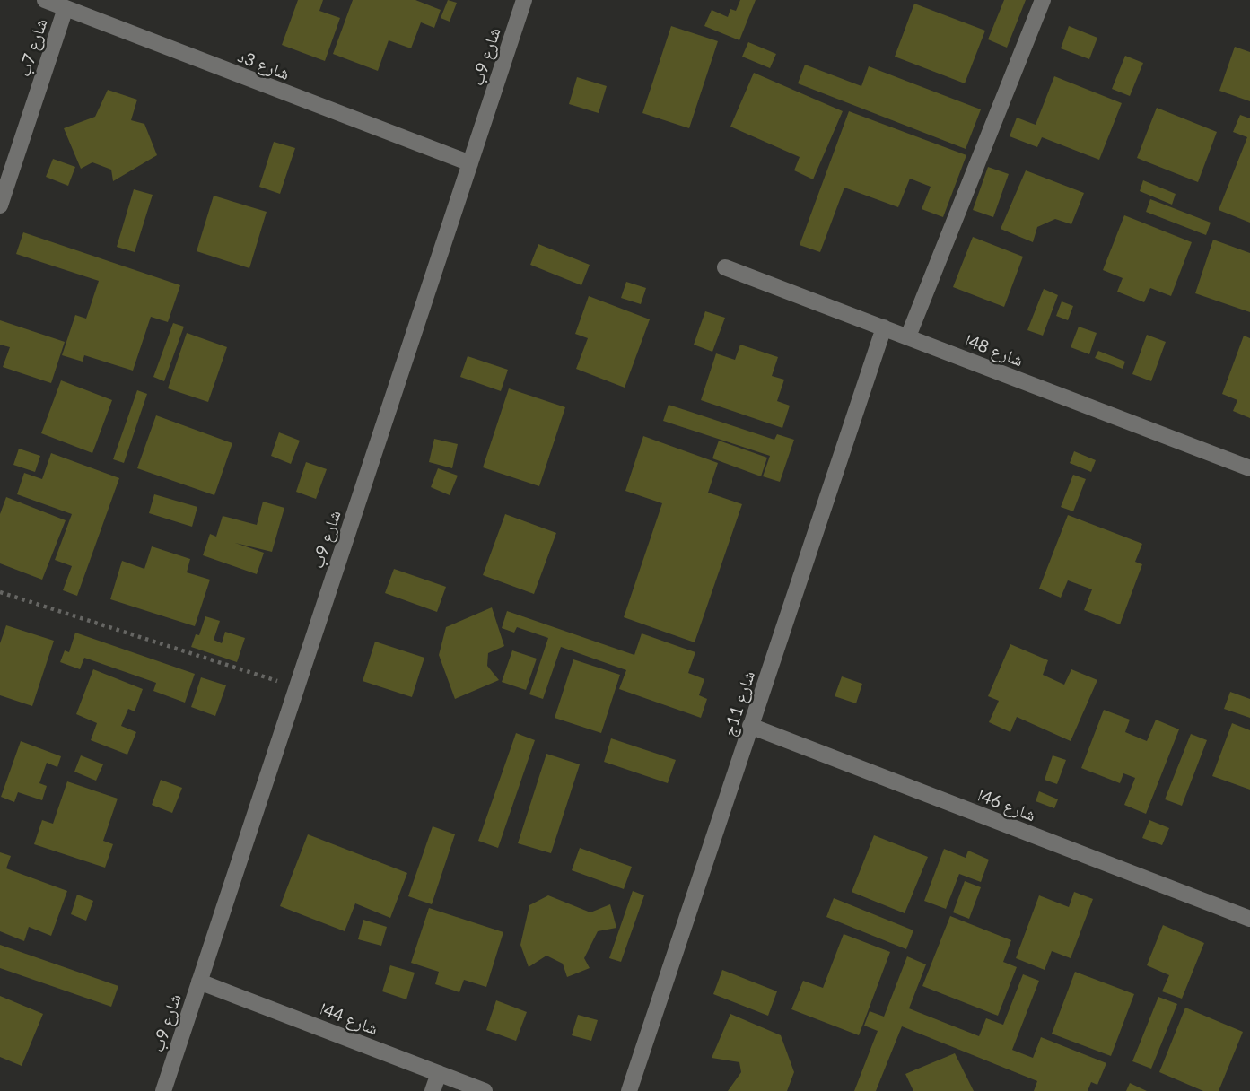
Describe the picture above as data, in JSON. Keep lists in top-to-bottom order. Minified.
{"streets":{"street":["شارع 7ب","شارع 9ب","شارع 3د","شارع 48ا","شارع 11ج","شارع 46ا","شارع 44ا"]},"crossings":[["شارع 7ب","شارع 3د"],["شارع 9ب","شارع 3د"],["شارع 9ب","شارع 44ا"],["شارع 48ا","شارع 11ج"],["شارع 11ج","شارع 46ا"]]}
